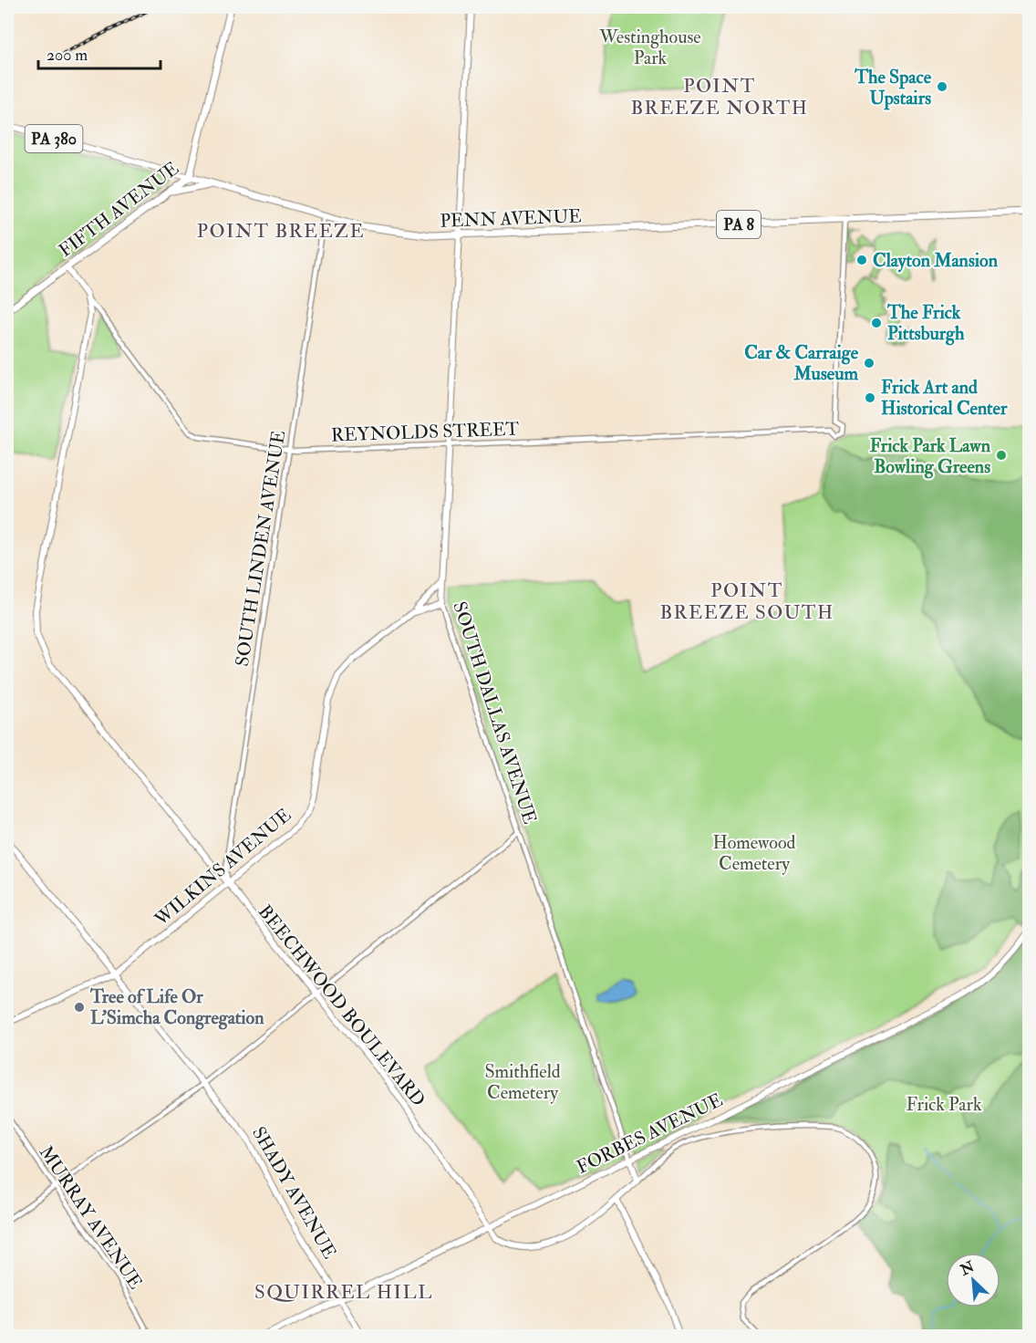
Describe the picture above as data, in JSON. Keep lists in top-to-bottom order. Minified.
{"streets":{"highway":["FIFTH AVENUE","PENN AVENUE","PA 8"],"main road":["PA 380","SOUTH DALLAS AVENUE","WILKINS AVENUE","BEECHWOOD BOULEVARD","FORBES AVENUE","SHADY AVENUE"],"street":["REYNOLDS STREET","SOUTH LINDEN AVENUE","MURRAY AVENUE"]},"crossings":[["FIFTH AVENUE","PENN AVENUE"],["PENN AVENUE","SOUTH LINDEN AVENUE"],["PENN AVENUE","SOUTH DALLAS AVENUE"],["REYNOLDS STREET","SOUTH LINDEN AVENUE"],["REYNOLDS STREET","SOUTH DALLAS AVENUE"],["REYNOLDS STREET","BEECHWOOD BOULEVARD"],["SOUTH LINDEN AVENUE","WILKINS AVENUE"],["SOUTH LINDEN AVENUE","BEECHWOOD BOULEVARD"],["SOUTH DALLAS AVENUE","WILKINS AVENUE"],["SOUTH DALLAS AVENUE","BEECHWOOD BOULEVARD"],["SOUTH DALLAS AVENUE","FORBES AVENUE"],["WILKINS AVENUE","BEECHWOOD BOULEVARD"],["WILKINS AVENUE","SHADY AVENUE"],["BEECHWOOD BOULEVARD","FORBES AVENUE"],["FORBES AVENUE","SHADY AVENUE"]],"districts":["POINT BREEZE NORTH","POINT BREEZE","POINT BREEZE SOUTH","SQUIRREL HILL"],"parks":["Westinghouse Park","Homewood Cemetery","Smithfield Cemetery","Frick Park"],"places":["The Space Upstairs","Clayton Mansion","The Frick Pittsburgh","Car & Carraige Museum","Frick Art and Historical Center","Frick Park Lawn Bowling Greens","Tree of Life Or L'Simcha Congregation"],"scale_bar":"200 m","north":"top left"}
